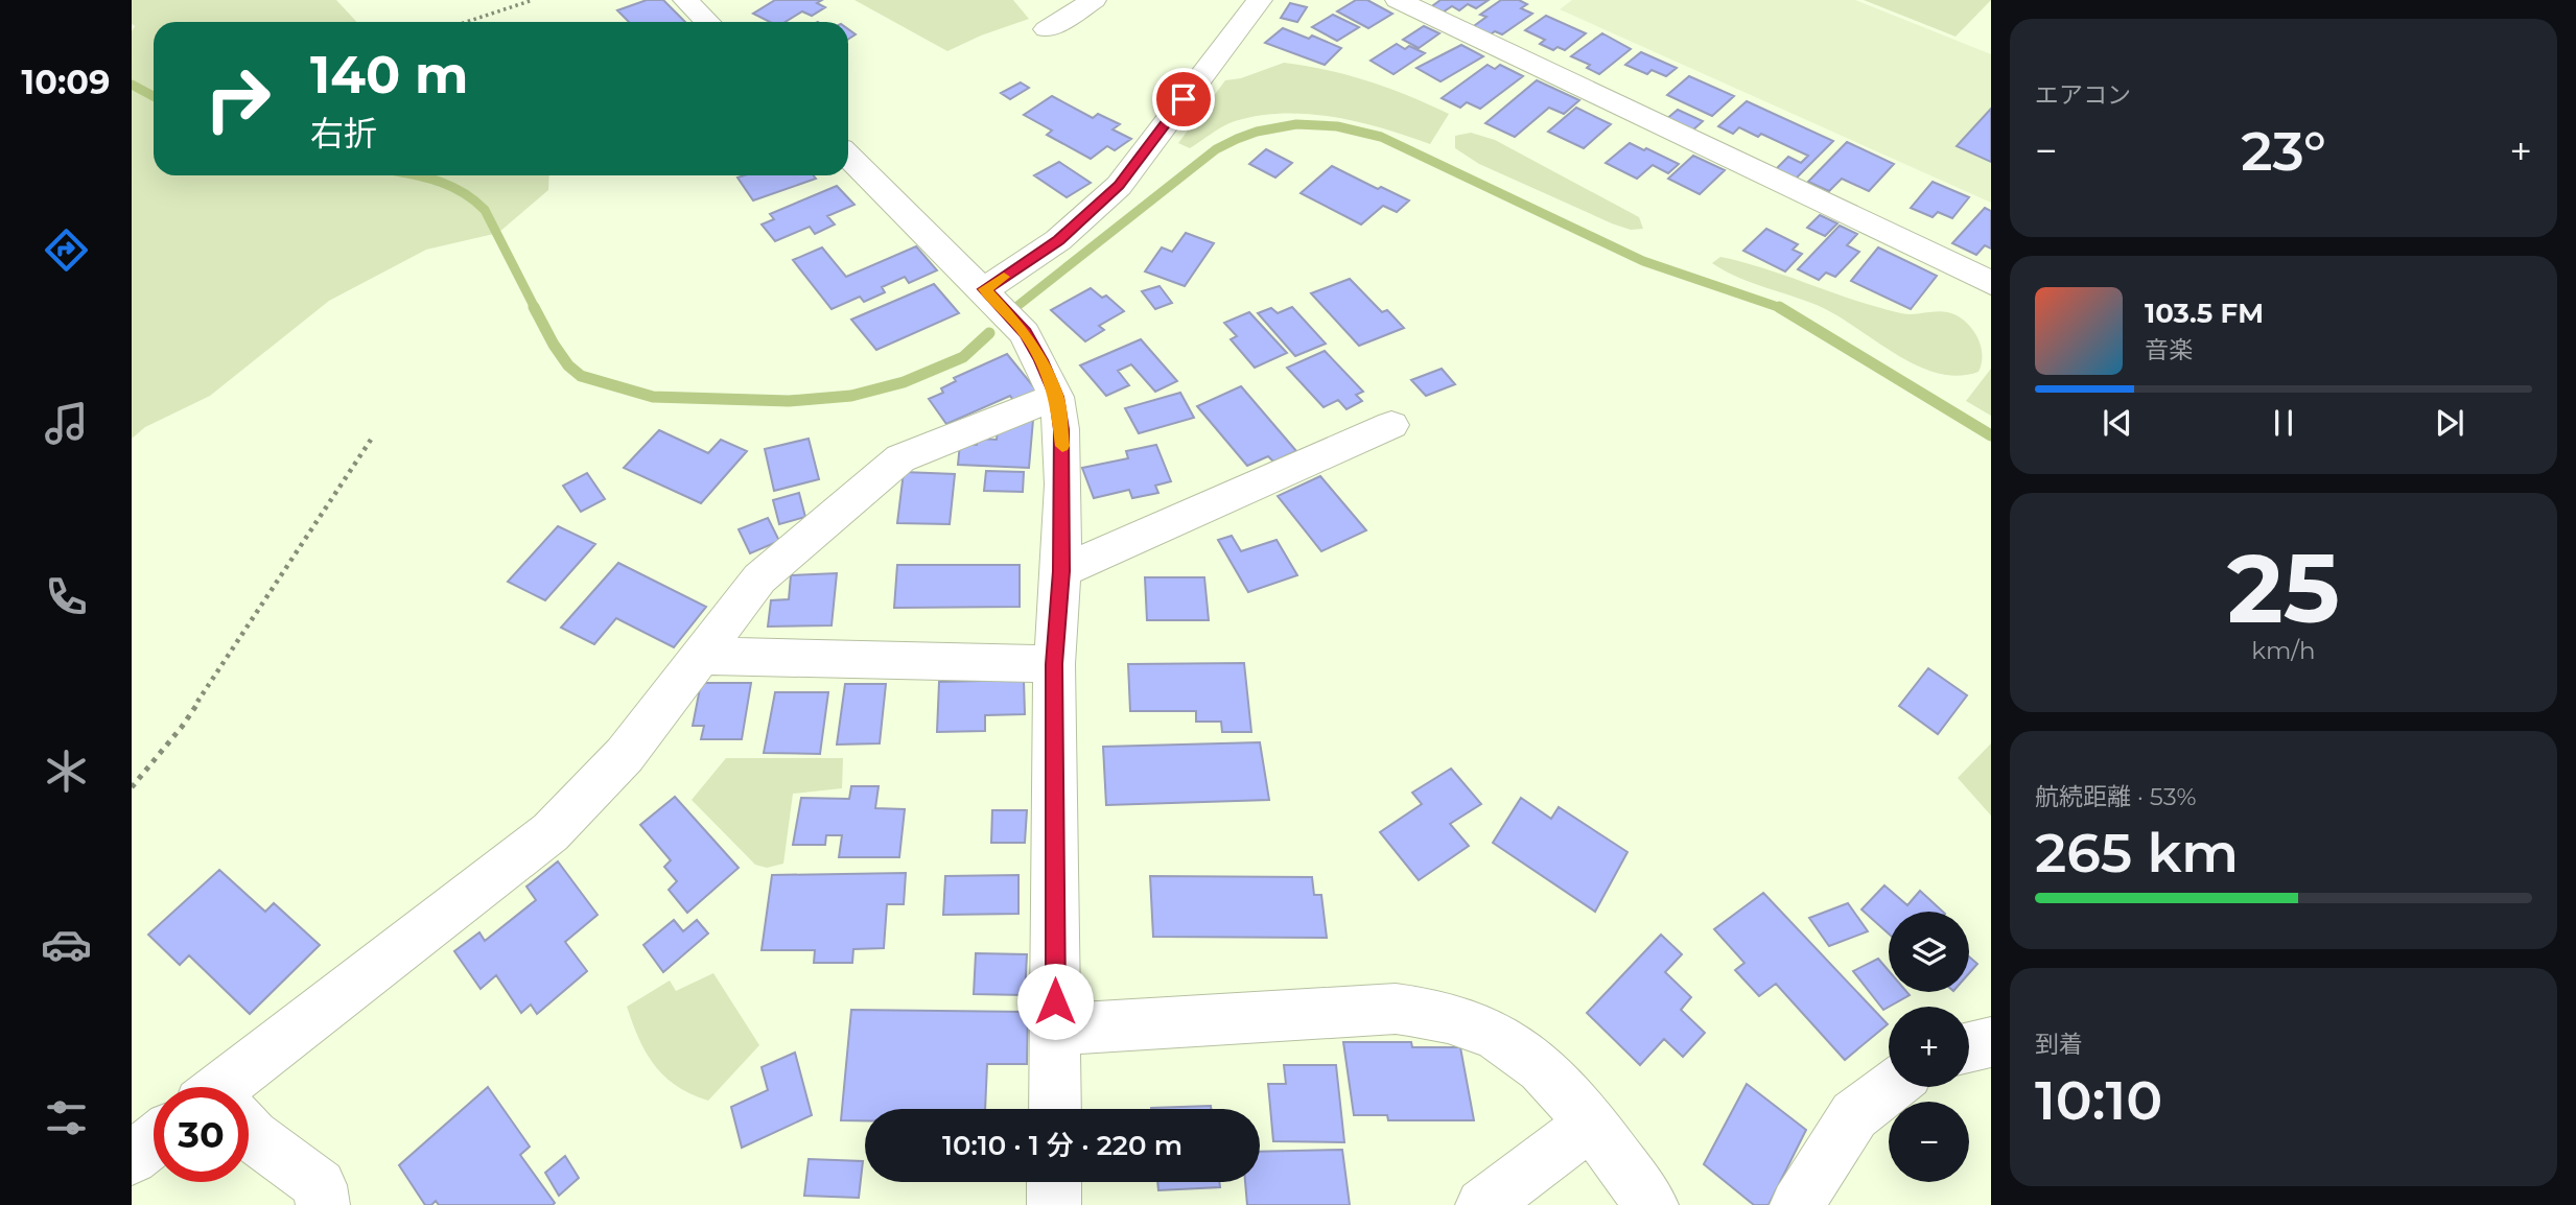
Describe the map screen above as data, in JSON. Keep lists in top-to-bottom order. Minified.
{"page":{"tabs":"10:09","tile":["エアコン",["25","km/h"],["航続距離 · 53%","265 km"],["到着","10:10"]],"turn":["140 m","右折"],"heat":["−","23°","+"],"song":["103.5 FM","音楽"],"map_buttons":["+","−"],"limit":"30","trip":"10:10 · 1 分 · 220 m"}}
